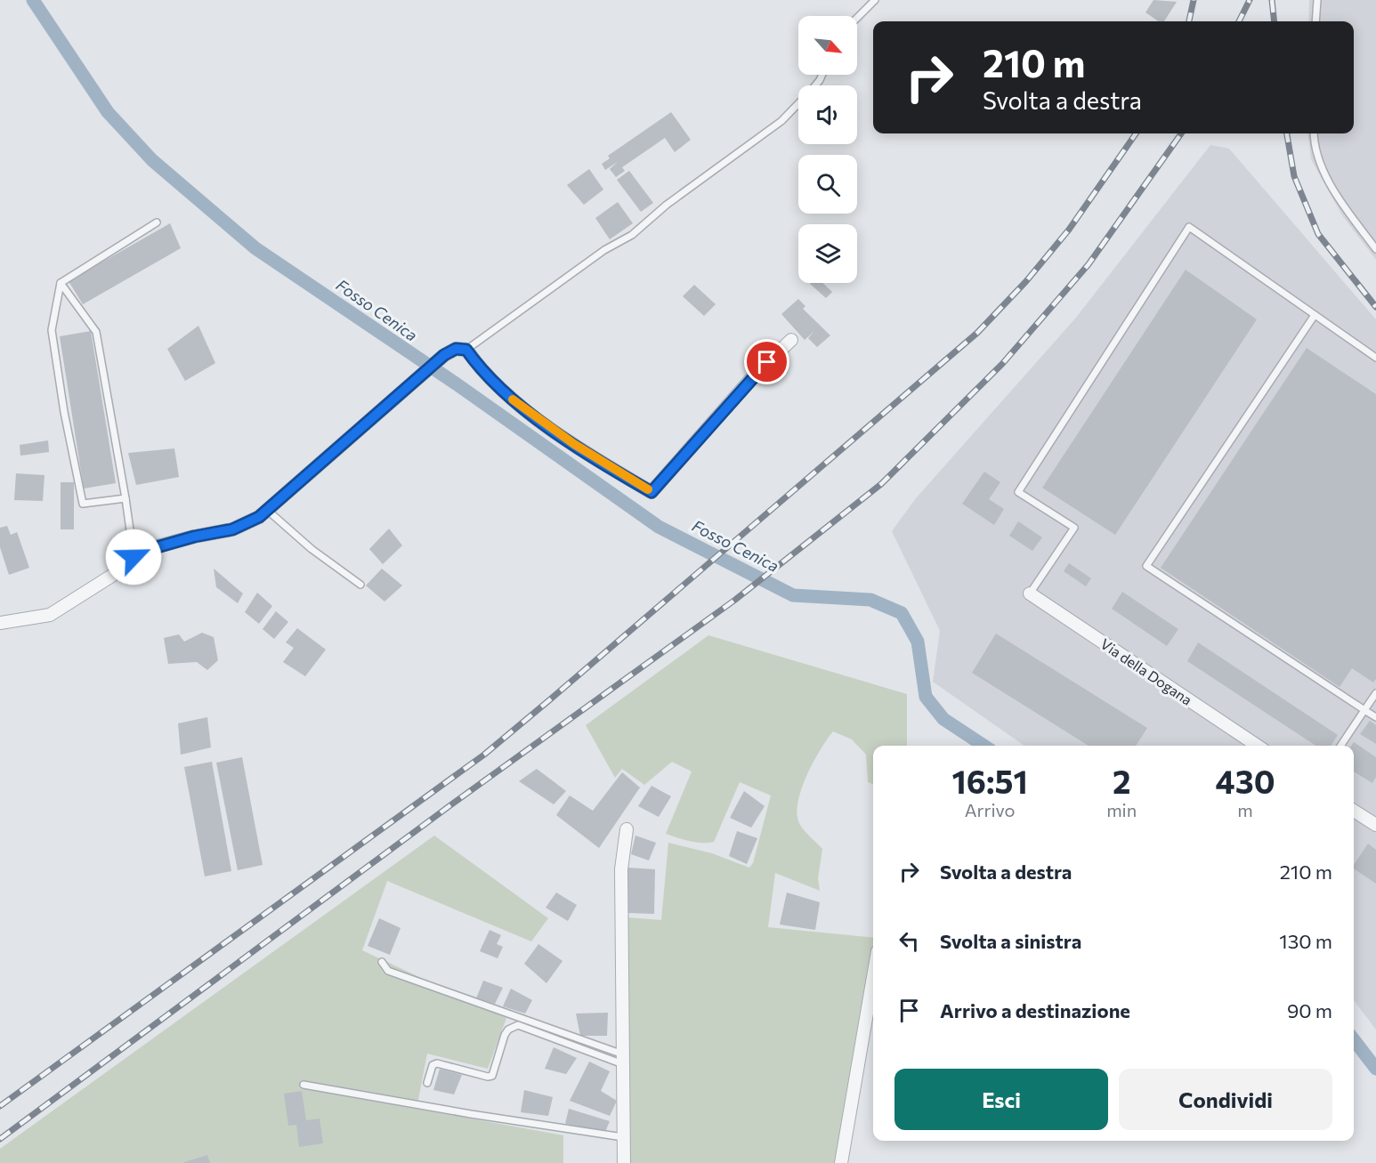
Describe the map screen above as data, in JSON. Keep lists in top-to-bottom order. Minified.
{"streets":{"street":["Via della Dogana"]},"water":["Fosso Cenica"],"north":"bottom right","page":{"turn":["210 m","Svolta a destra"],"eta":["16:51","Arrivo","2","min","430","m"],"list":[{"name":"Svolta a destra","value":"210 m"},{"name":"Svolta a sinistra","value":"130 m"},{"name":"Arrivo a destinazione","value":"90 m"}],"buttons":["Esci","Condividi"]}}
